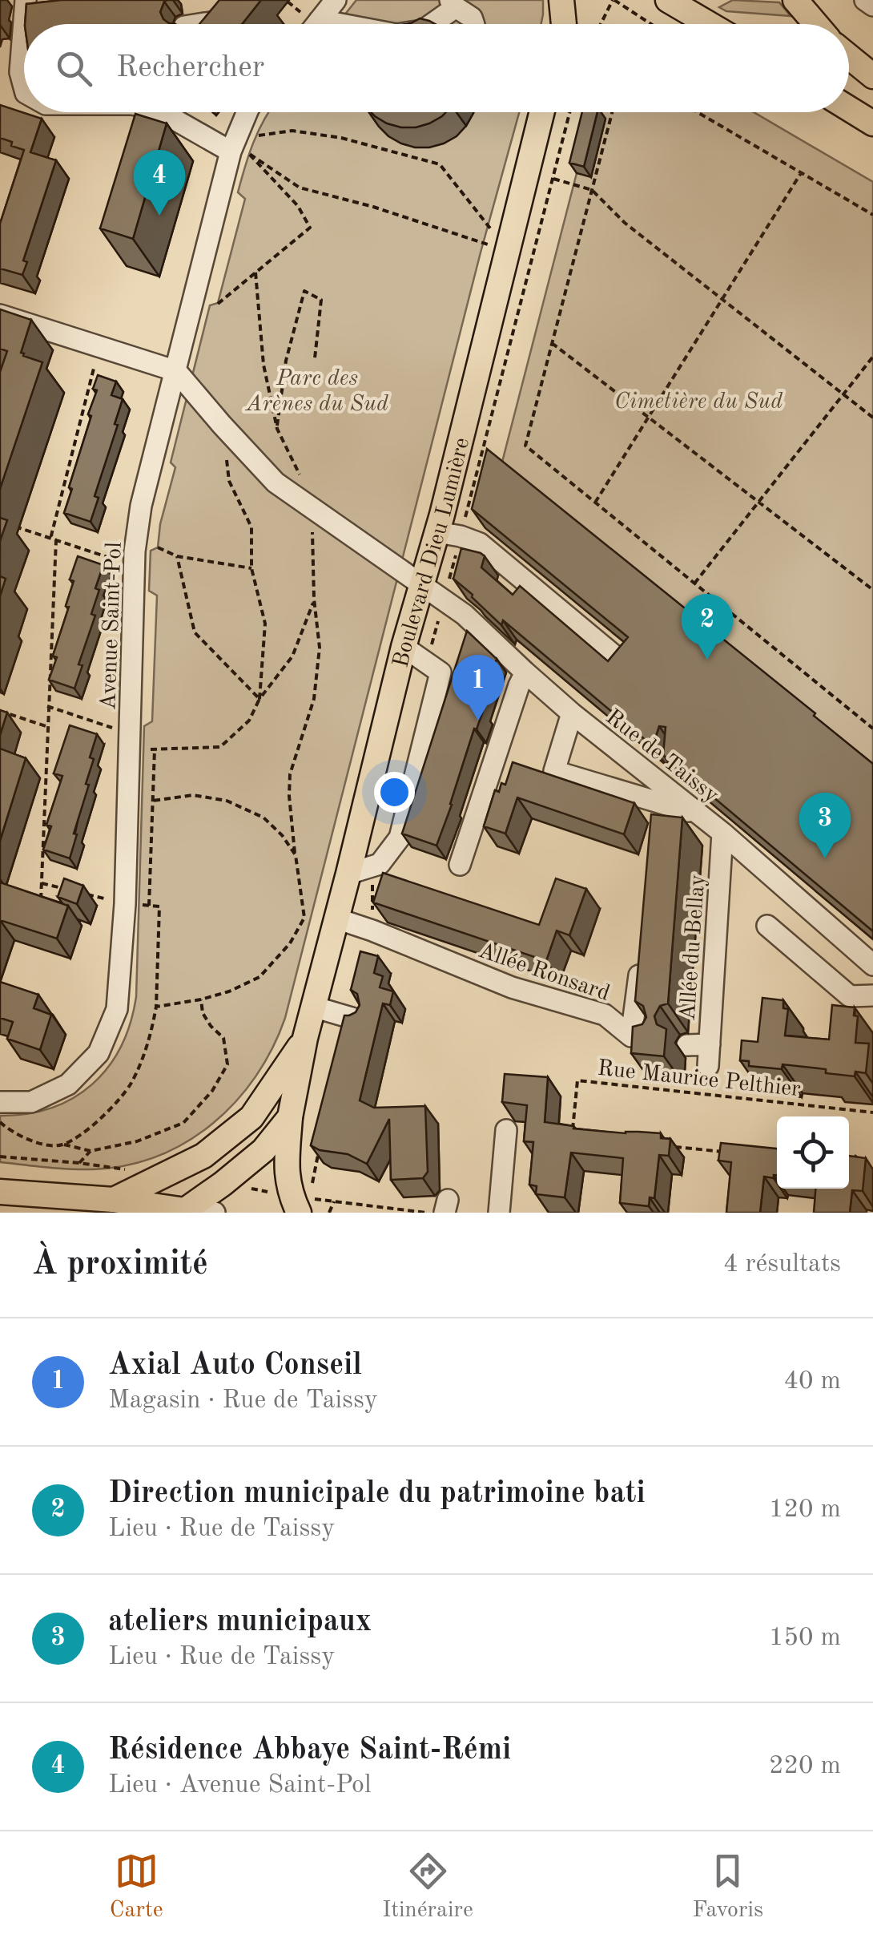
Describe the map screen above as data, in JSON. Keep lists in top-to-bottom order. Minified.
{"streets":{"main road":["Boulevard Dieu Lumière"],"street":["Avenue Saint-Pol","Rue de Taissy","Allée du Bellay","Allée Ronsard"],"path":["Rue Maurice Pelthier"]},"crossings":[["Boulevard Dieu Lumière","Rue de Taissy"],["Boulevard Dieu Lumière","Allée Ronsard"],["Avenue Saint-Pol","Rue de Taissy"],["Rue de Taissy","Allée du Bellay"]],"parks":["Parc des Arènes du Sud","Cimetière du Sud"],"page":{"search":"Rechercher","pins":["4","2","1","3"],"heading":["À proximité","4 résultats"],"list":[{"mark":"1","name":"Axial Auto Conseil","note":"Magasin · Rue de Taissy","value":"40 m"},{"mark":"2","name":"Direction municipale du patrimoine bati","note":"Lieu · Rue de Taissy","value":"120 m"},{"mark":"3","name":"ateliers municipaux","note":"Lieu · Rue de Taissy","value":"150 m"},{"mark":"4","name":"Résidence Abbaye Saint-Rémi","note":"Lieu · Avenue Saint-Pol","value":"220 m"}],"nav":["Carte","Itinéraire","Favoris"]}}
